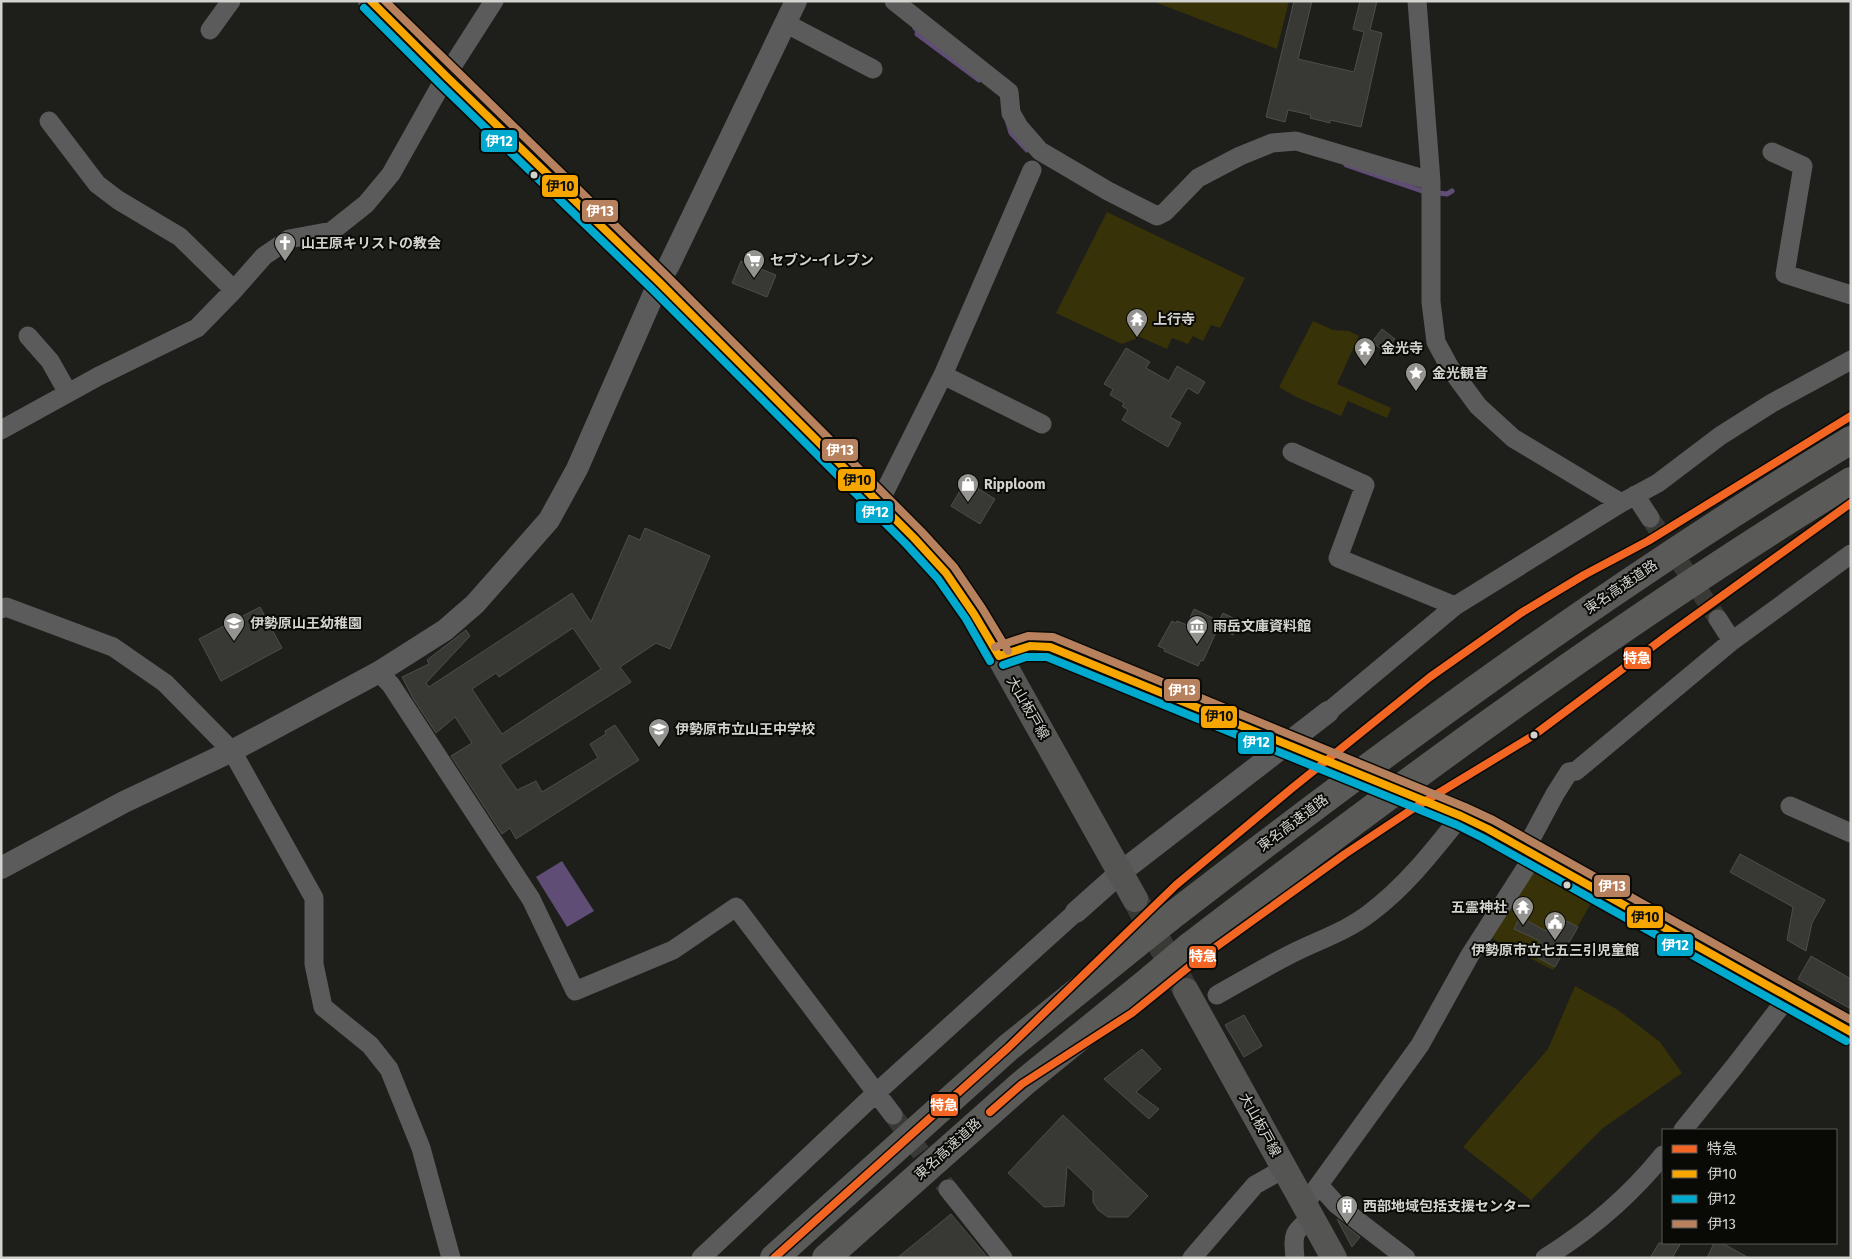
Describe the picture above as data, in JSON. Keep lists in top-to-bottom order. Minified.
{"streets":{"highway":["東名高速道路"],"main road":["大山板戸線"]},"places":{"church":["山王原キリストの教会"],"supermarket":["セブン-イレブン"],"temple":["上行寺","金光寺","五霊神社"],"place":["金光観音"],"shop":["Ripploom"],"school or university":["伊勢原山王幼稚園","伊勢原市立山王中学校"],"museum":["雨岳文庫資料館"],"public building":["伊勢原市立七五三引児童館"],"building":["西部地域包括支援センター"]},"lines":["transit line 伊10","transit line 伊13","transit line 伊12","transit line 特急"],"legend":["特急","伊10","伊12","伊13"]}
